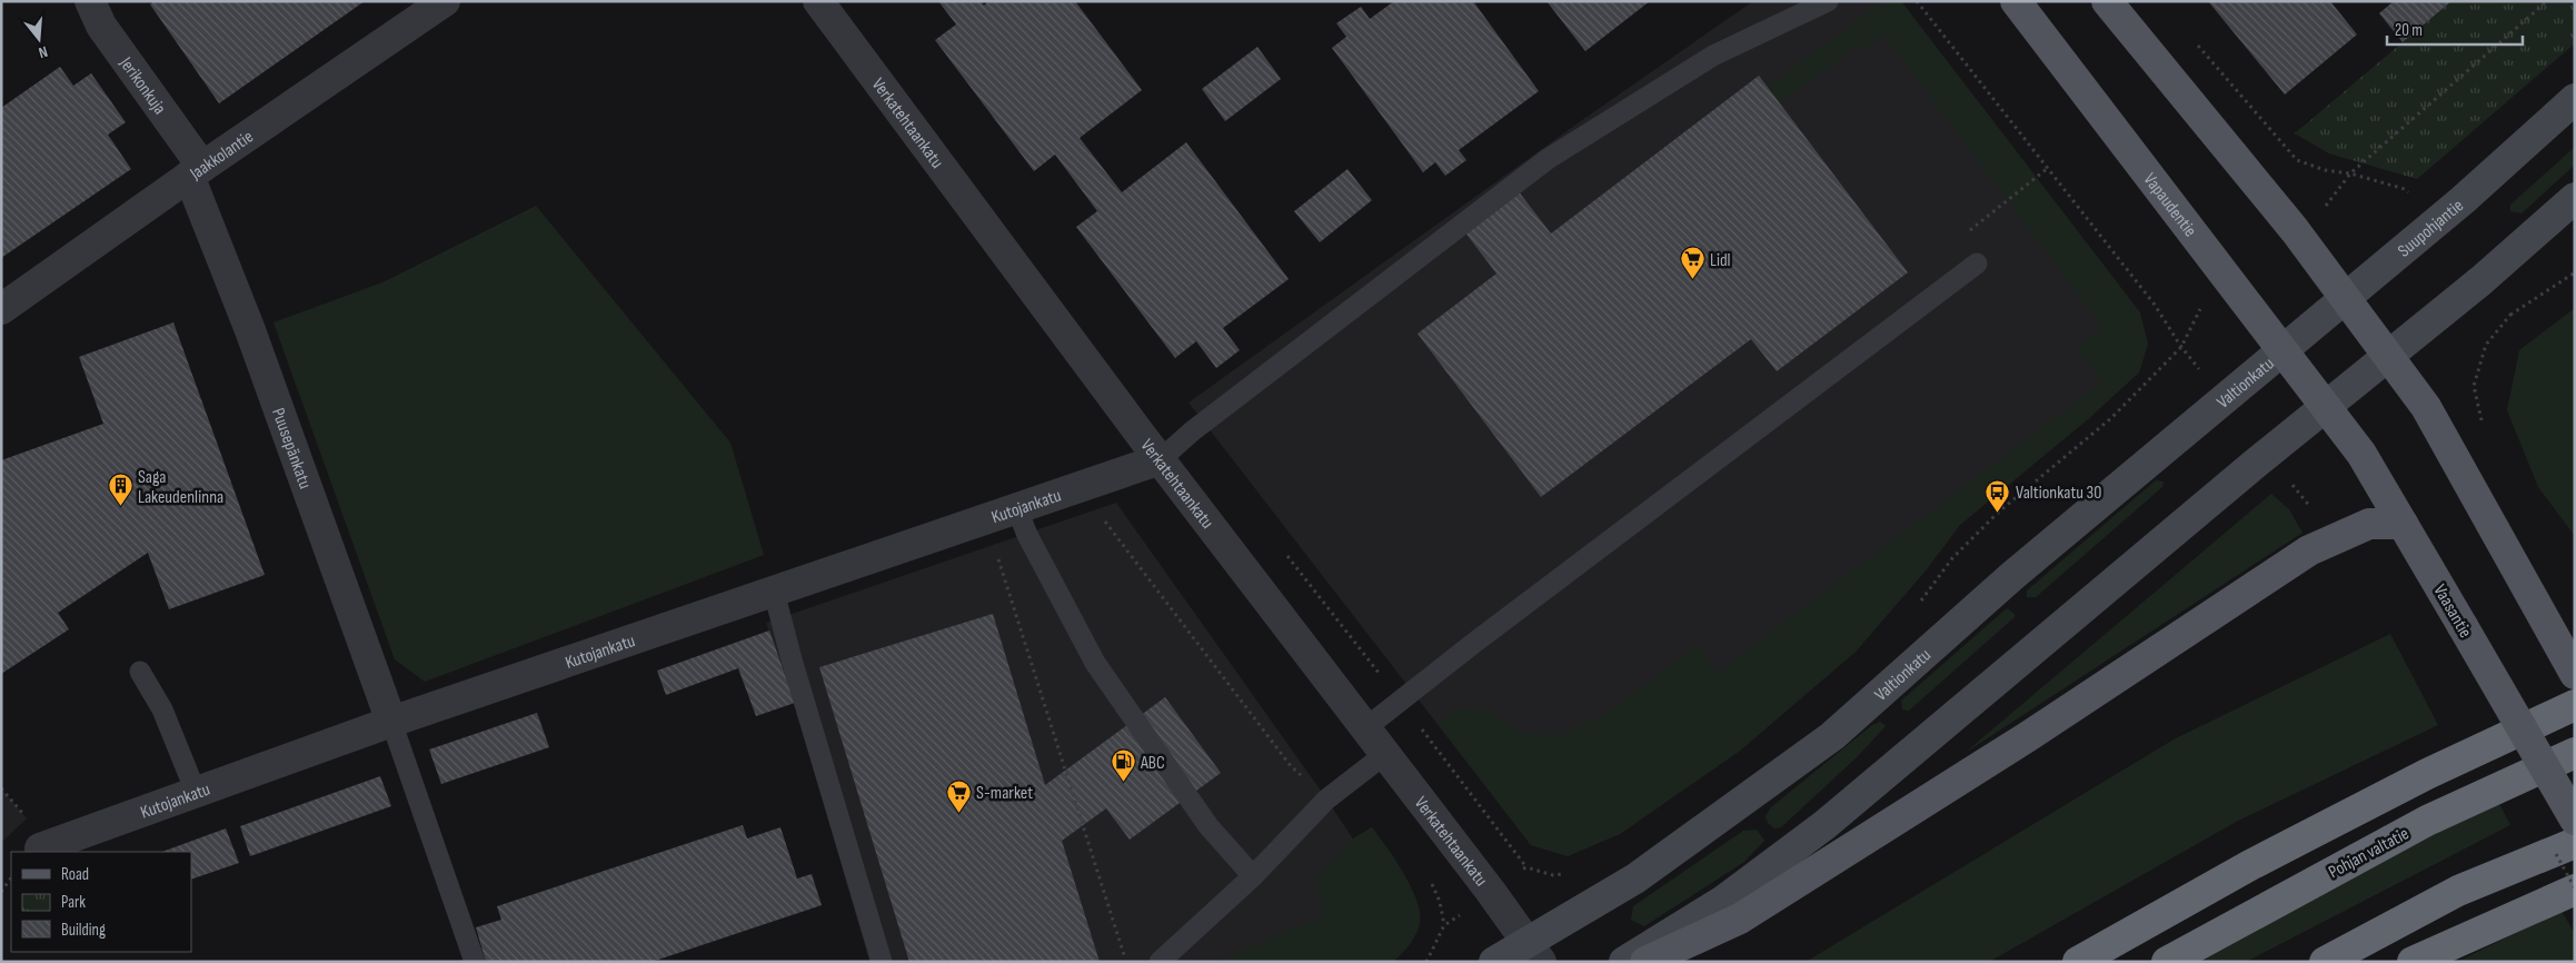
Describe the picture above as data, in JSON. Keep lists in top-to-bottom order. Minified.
{"streets":{"highway":["Pohjan valtatie"],"main road":["Vapaudentie","Suupohjantie","Valtionkatu","Vaasantie"],"street":["Jerikonkuja","Verkatehtaankatu","Jaakkolantie","Puusepänkatu","Kutojankatu"]},"crossings":[["Jerikonkuja","Jaakkolantie"],["Jerikonkuja","Puusepänkatu"],["Verkatehtaankatu","Valtionkatu"],["Verkatehtaankatu","Kutojankatu"],["Jaakkolantie","Puusepänkatu"],["Vapaudentie","Suupohjantie"],["Vapaudentie","Valtionkatu"],["Vapaudentie","Vaasantie"],["Suupohjantie","Valtionkatu"],["Puusepänkatu","Kutojankatu"]],"places":{"supermarket":["Lidl","S-market"],"building":["Saga Lakeudenlinna"],"bus stop":["Valtionkatu 30"],"fuel station":["ABC"]},"legend":["Road","Park","Building"],"scale_bar":"20 m","north":"bottom"}
